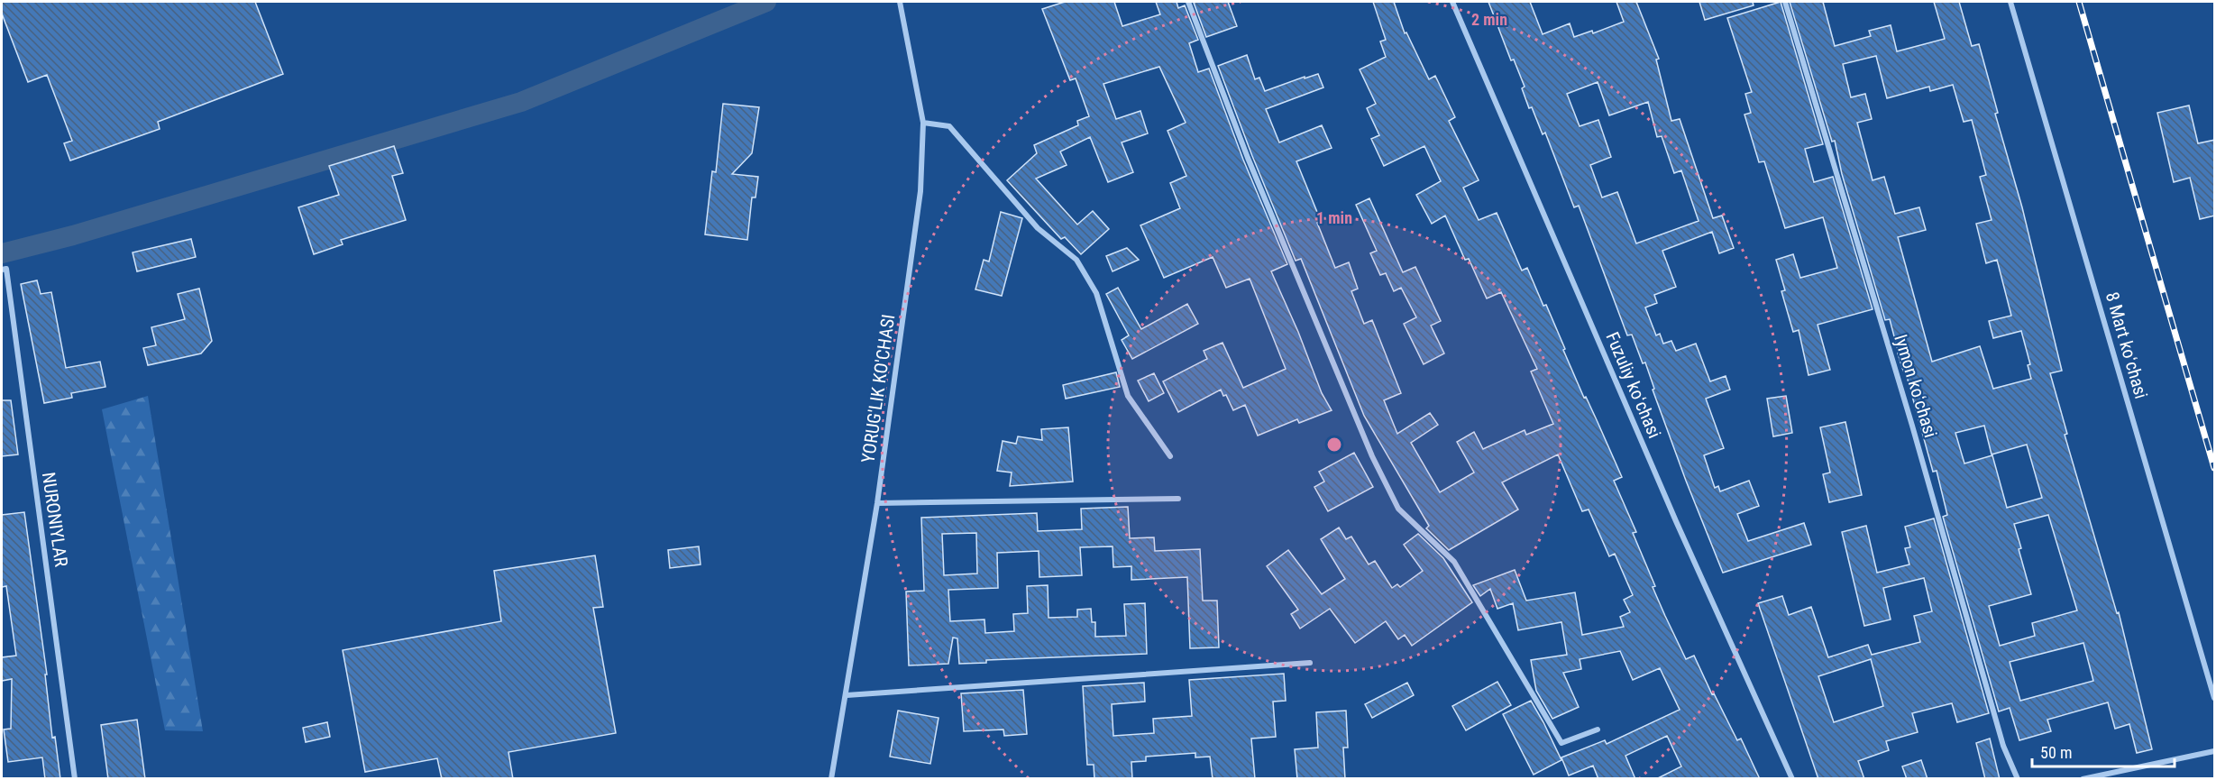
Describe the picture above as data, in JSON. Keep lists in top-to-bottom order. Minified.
{"streets":{"street":["8 Mart koʻchasi","Fuzuliy koʻchasi","Iymon koʻchasi","YORUG'LIK KO'CHASI","NURONIYLAR"]},"scale_bar":"50 m","rings":["2 min","1 min"]}
